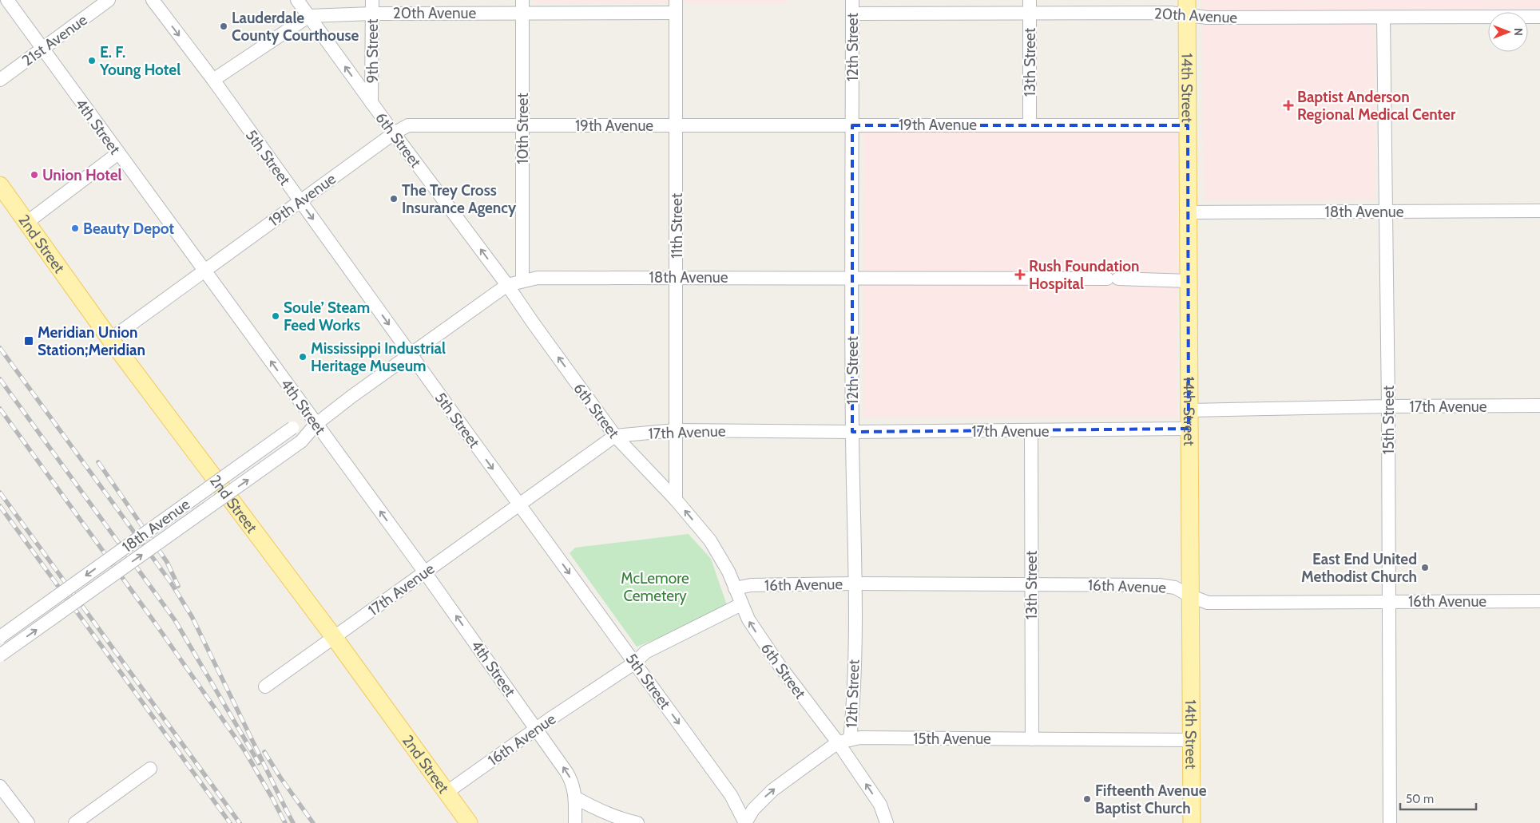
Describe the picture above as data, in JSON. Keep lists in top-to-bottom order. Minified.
{"streets":{"main road":["14th Street","2nd Street"],"street":["20th Avenue","21st Avenue","12th Street","9th Street","13th Street","19th Avenue","4th Street","10th Street","6th Street","5th Street","18th Avenue","11th Street","17th Avenue","15th Street","16th Avenue","15th Avenue"]},"crossings":[["20th Avenue","12th Street"],["20th Avenue","9th Street"],["20th Avenue","13th Street"],["20th Avenue","14th Street"],["20th Avenue","10th Street"],["20th Avenue","6th Street"],["20th Avenue","11th Street"],["20th Avenue","15th Street"],["21st Avenue","4th Street"],["12th Street","19th Avenue"],["12th Street","6th Street"],["12th Street","18th Avenue"],["12th Street","17th Avenue"],["12th Street","16th Avenue"],["12th Street","15th Avenue"],["9th Street","6th Street"],["13th Street","19th Avenue"],["13th Street","17th Avenue"],["13th Street","16th Avenue"],["13th Street","15th Avenue"],["14th Street","19th Avenue"],["14th Street","18th Avenue"],["14th Street","17th Avenue"],["14th Street","16th Avenue"],["14th Street","15th Avenue"],["19th Avenue","4th Street"],["19th Avenue","10th Street"],["19th Avenue","6th Street"],["19th Avenue","5th Street"],["19th Avenue","11th Street"],["19th Avenue","2nd Street"],["4th Street","18th Avenue"],["4th Street","17th Avenue"],["4th Street","16th Avenue"],["10th Street","18th Avenue"],["6th Street","18th Avenue"],["6th Street","11th Street"],["6th Street","17th Avenue"],["6th Street","16th Avenue"],["6th Street","15th Avenue"],["5th Street","18th Avenue"],["5th Street","17th Avenue"],["5th Street","16th Avenue"],["5th Street","15th Avenue"],["18th Avenue","11th Street"],["18th Avenue","15th Street"],["11th Street","17th Avenue"],["2nd Street","17th Avenue"],["2nd Street","16th Avenue"],["17th Avenue","15th Street"],["15th Street","16th Avenue"]],"one_way":["4th Street","6th Street","5th Street"],"parks":["McLemore Cemetery"],"places":{"other":["Lauderdale County Courthouse","E. F. Young Hotel","Union Hotel","The Trey Cross Insurance Agency","Beauty Depot","Soule’ Steam Feed Works","Mississippi Industrial Heritage Museum","East End United Methodist Church","Fifteenth Avenue Baptist Church"],"health":["Baptist Anderson Regional Medical Center","Rush Foundation Hospital"],"transit":["Meridian Union Station;Meridian"]},"scale_bar":"50 m","north":"right"}
